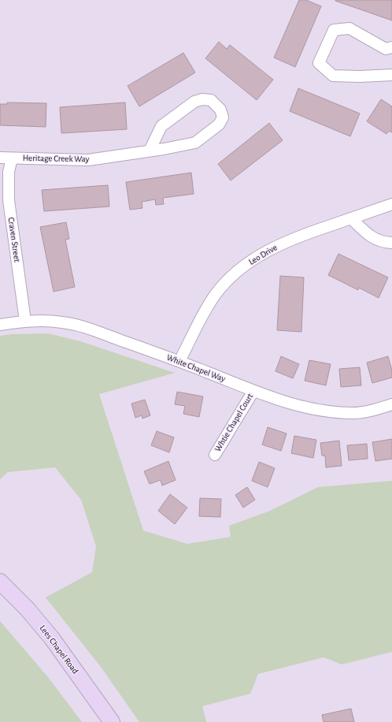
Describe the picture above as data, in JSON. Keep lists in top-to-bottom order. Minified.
{"streets":{"main road":["Lees Chapel Road"],"street":["Heritage Creek Way","Craven Street","Leo Drive","White Chapel Way","Whtie Chapel Court"]},"crossings":[["Heritage Creek Way","Craven Street"],["Craven Street","White Chapel Way"],["Leo Drive","White Chapel Way"],["White Chapel Way","Whtie Chapel Court"]]}
